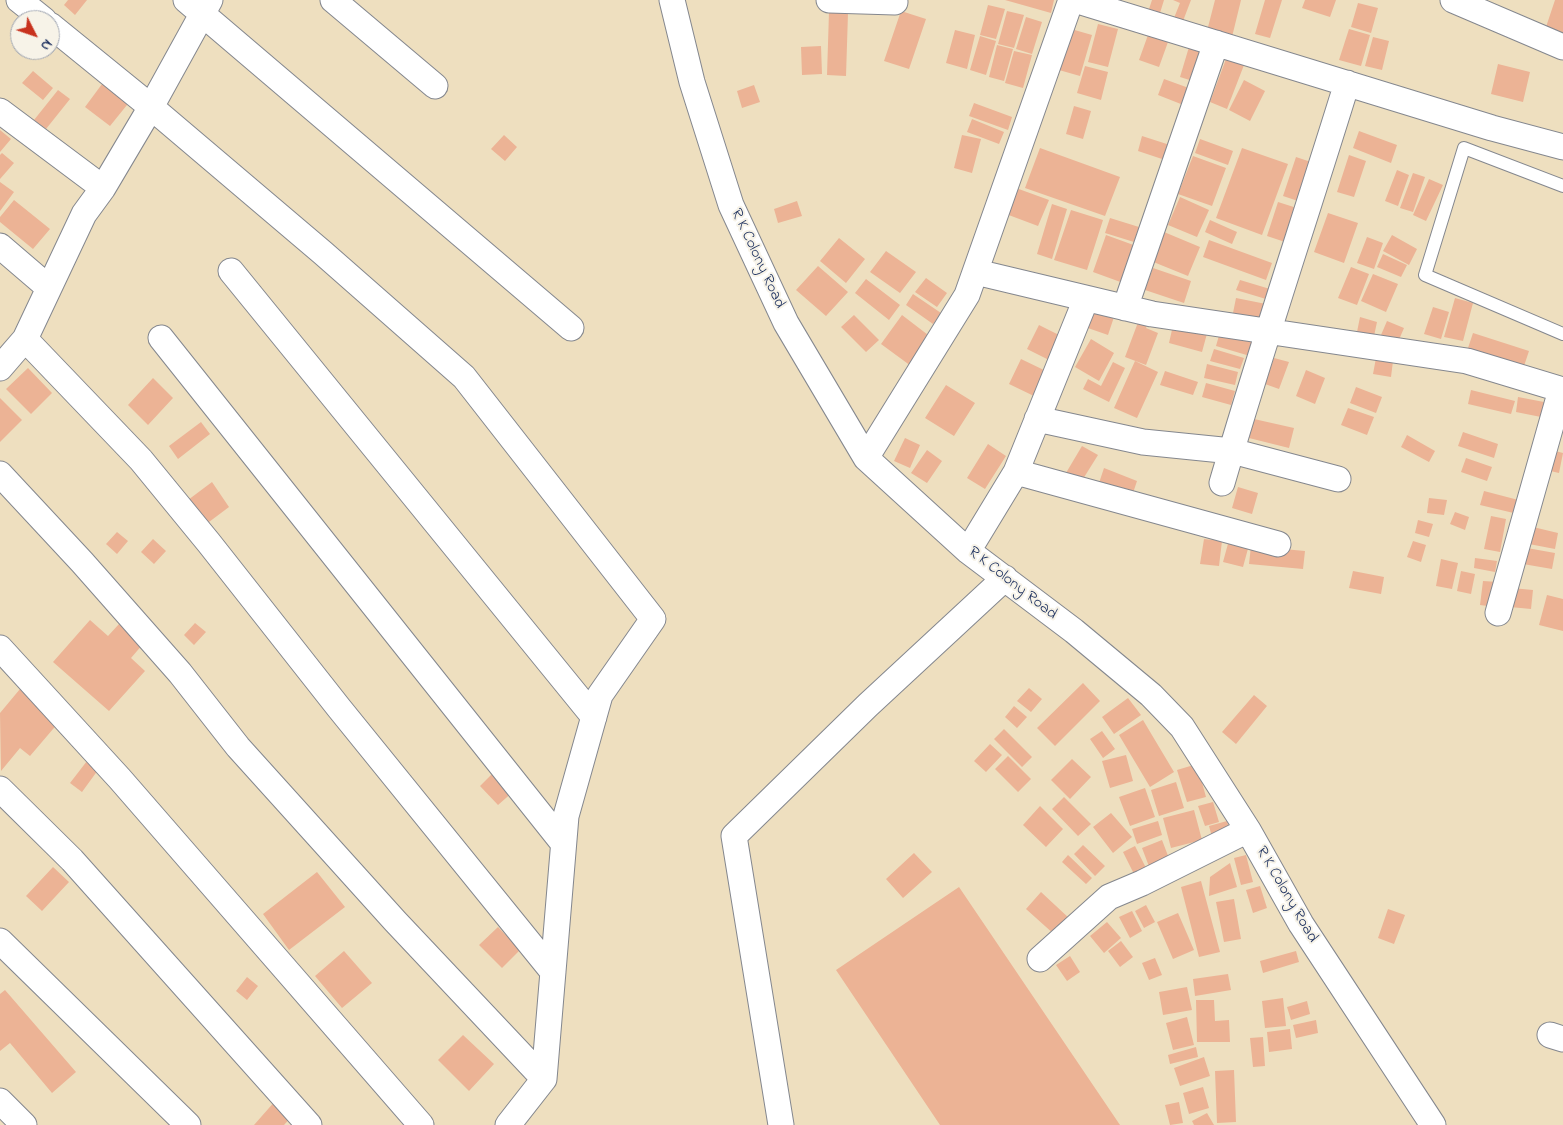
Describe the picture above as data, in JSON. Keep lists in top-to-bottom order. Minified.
{"streets":{"street":["R K Colony Road"]},"north":"bottom right"}
